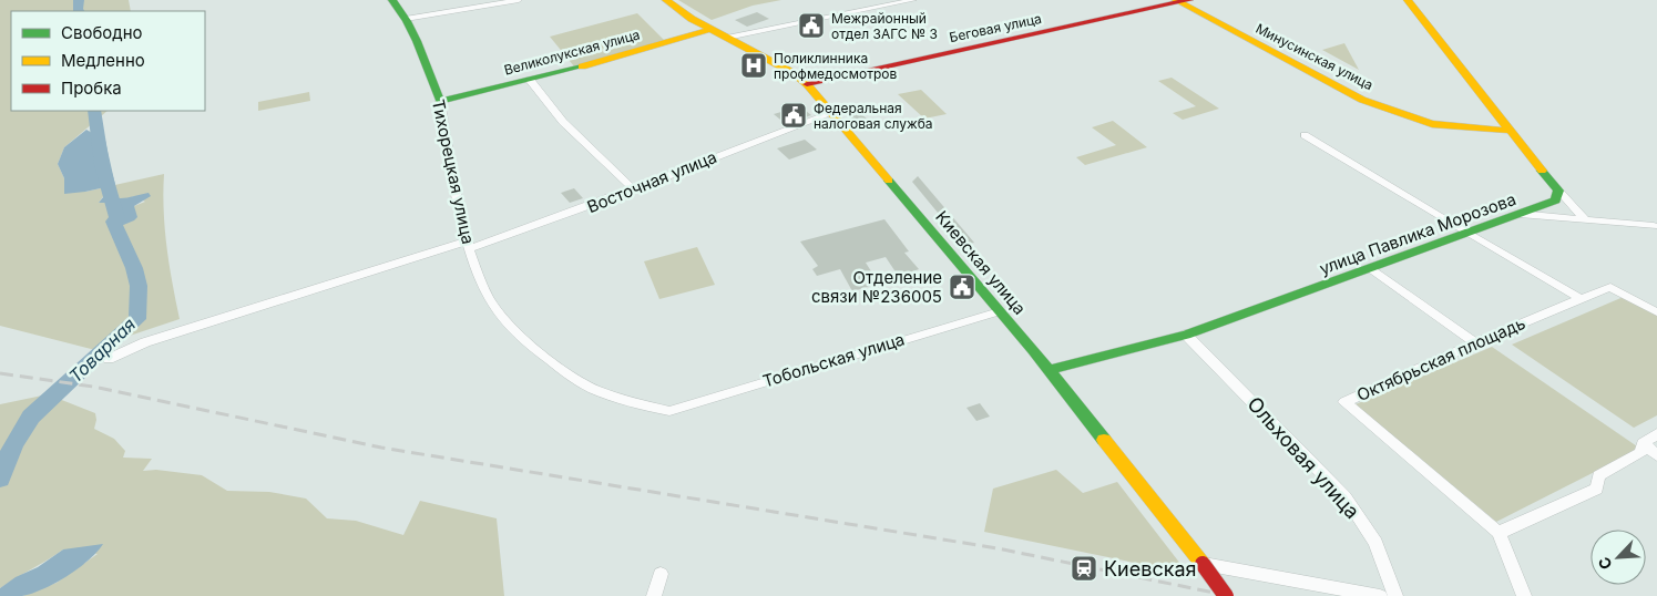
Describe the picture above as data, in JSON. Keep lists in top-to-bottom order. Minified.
{"streets":{"street":["Беговая улица","Великолукская улица","Минусинская улица","Тихорецкая улица","Восточная улица","улица Павлика Морозова","Киевская улица","Октябрьская площадь","Тобольская улица","Ольховая улица"]},"crossings":[["Беговая улица","Минусинская улица"],["Беговая улица","Киевская улица"],["Великолукская улица","Тихорецкая улица"],["Великолукская улица","Киевская улица"],["Тихорецкая улица","Восточная улица"],["Тихорецкая улица","Тобольская улица"],["Восточная улица","Киевская улица"],["улица Павлика Морозова","Киевская улица"],["улица Павлика Морозова","Ольховая улица"],["Киевская улица","Тобольская улица"]],"water":["Товарная"],"places":{"public building":["Межрайонный отдел ЗАГС № 3","Федеральная налоговая служба","Отделение связи №236005"],"hospital":["Поликлинника профмедосмотров"],"station":["Киевская"]},"legend":["Свободно","Медленно","Пробка"],"north":"bottom left"}
